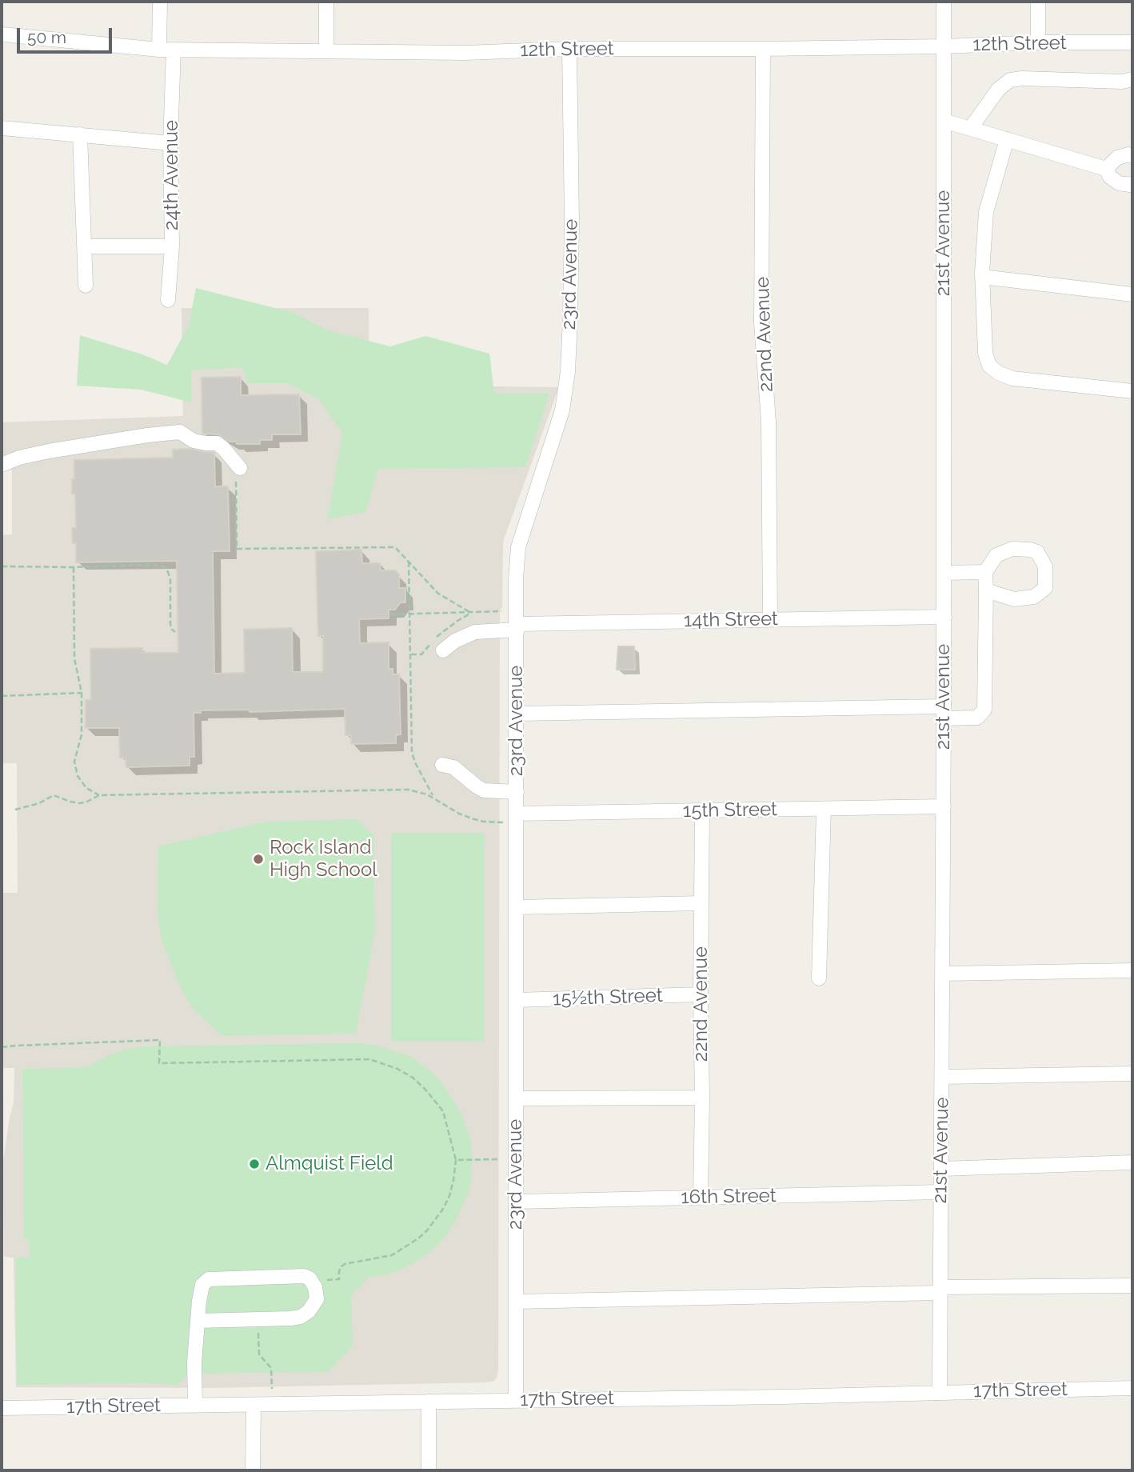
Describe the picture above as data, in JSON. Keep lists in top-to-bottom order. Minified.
{"streets":{"street":["12th Street","24th Avenue","21st Avenue","23rd Avenue","22nd Avenue","14th Street","15th Street","15½th Street","16th Street","17th Street"]},"crossings":[["12th Street","24th Avenue"],["12th Street","21st Avenue"],["12th Street","23rd Avenue"],["12th Street","22nd Avenue"],["21st Avenue","14th Street"],["21st Avenue","15th Street"],["21st Avenue","16th Street"],["21st Avenue","17th Street"],["23rd Avenue","14th Street"],["23rd Avenue","15th Street"],["23rd Avenue","15½th Street"],["23rd Avenue","16th Street"],["23rd Avenue","17th Street"],["22nd Avenue","14th Street"],["22nd Avenue","15th Street"],["22nd Avenue","15½th Street"],["22nd Avenue","16th Street"]],"places":["Rock Island High School","Almquist Field"],"scale_bar":"50 m"}
